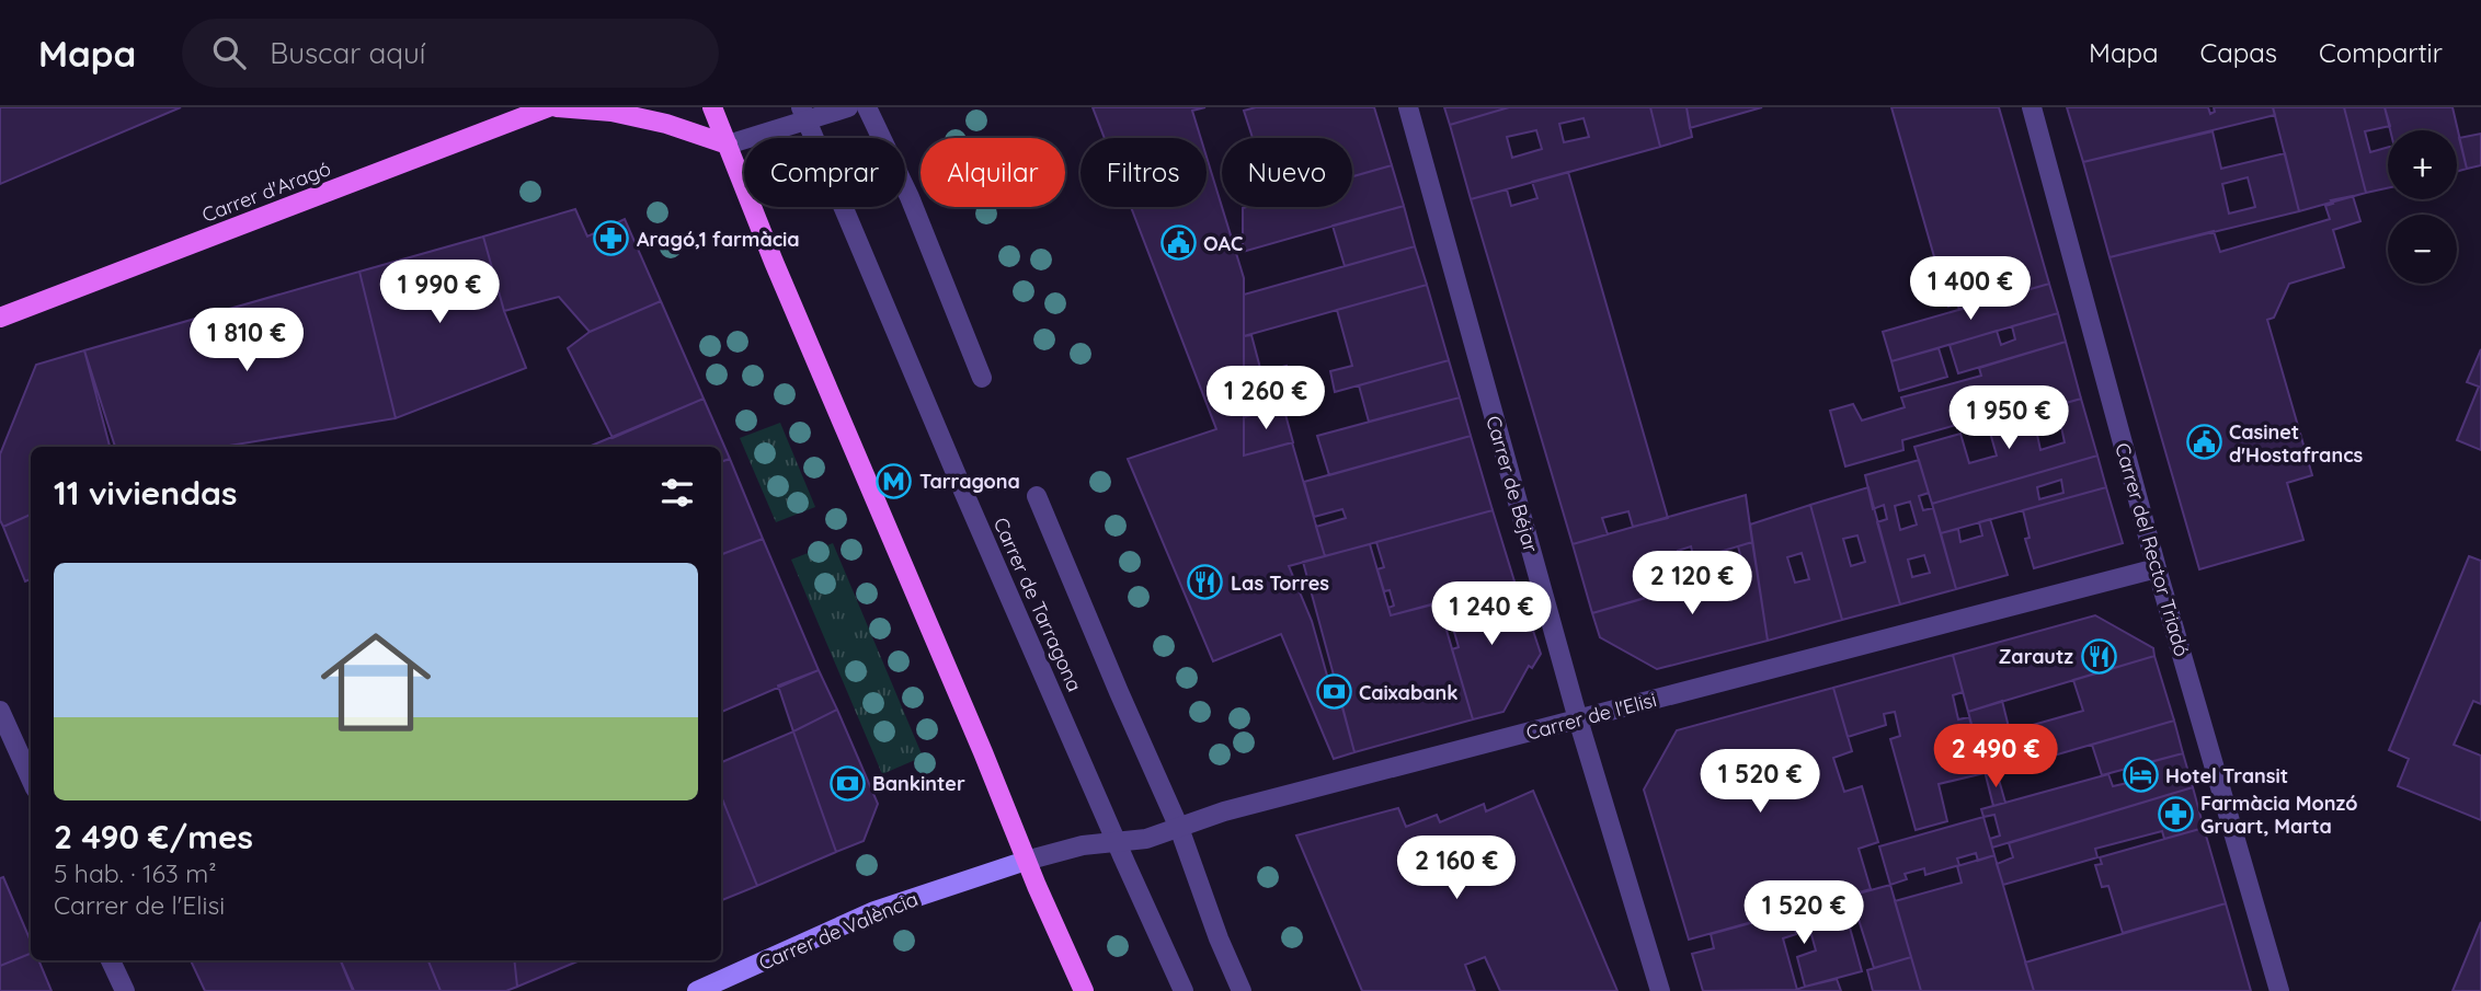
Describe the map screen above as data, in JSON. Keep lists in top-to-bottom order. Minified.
{"streets":{"main road":["Carrer d'Aragó"],"street":["Carrer de Béjar","Carrer del Rector Triadó","Carrer de Tarragona","Carrer de l'Elisi","Carrer de València"]},"crossings":[["Carrer de Béjar","Carrer de l'Elisi"],["Carrer del Rector Triadó","Carrer de l'Elisi"],["Carrer de Tarragona","Carrer de l'Elisi"],["Carrer de l'Elisi","Carrer de València"]],"places":{"pharmacy":["Aragó,1 farmàcia","Farmàcia Monzó Gruart, Marta"],"public building":["OAC","Casinet d'Hostafrancs"],"metro station":["Tarragona"],"restaurant":["Las Torres","Zarautz"],"bank":["Caixabank","Bankinter"],"hotel":["Hotel Transit"]},"page":{"header":"Mapa","search":"Buscar aquí","nav":["Mapa","Capas","Compartir"],"map_buttons":["+","−"],"chip":["Comprar","Alquilar","Filtros","Nuevo"],"price":["1 400 €","1 990 €","1 810 €","1 260 €","1 950 €","2 120 €","1 240 €","2 490 €","1 520 €","2 160 €","1 520 €"],"heading":"11 viviendas","list":[{"name":"2 490 €/mes","note":"5 hab. · 163 m² · Carrer de l'Elisi"}]}}
